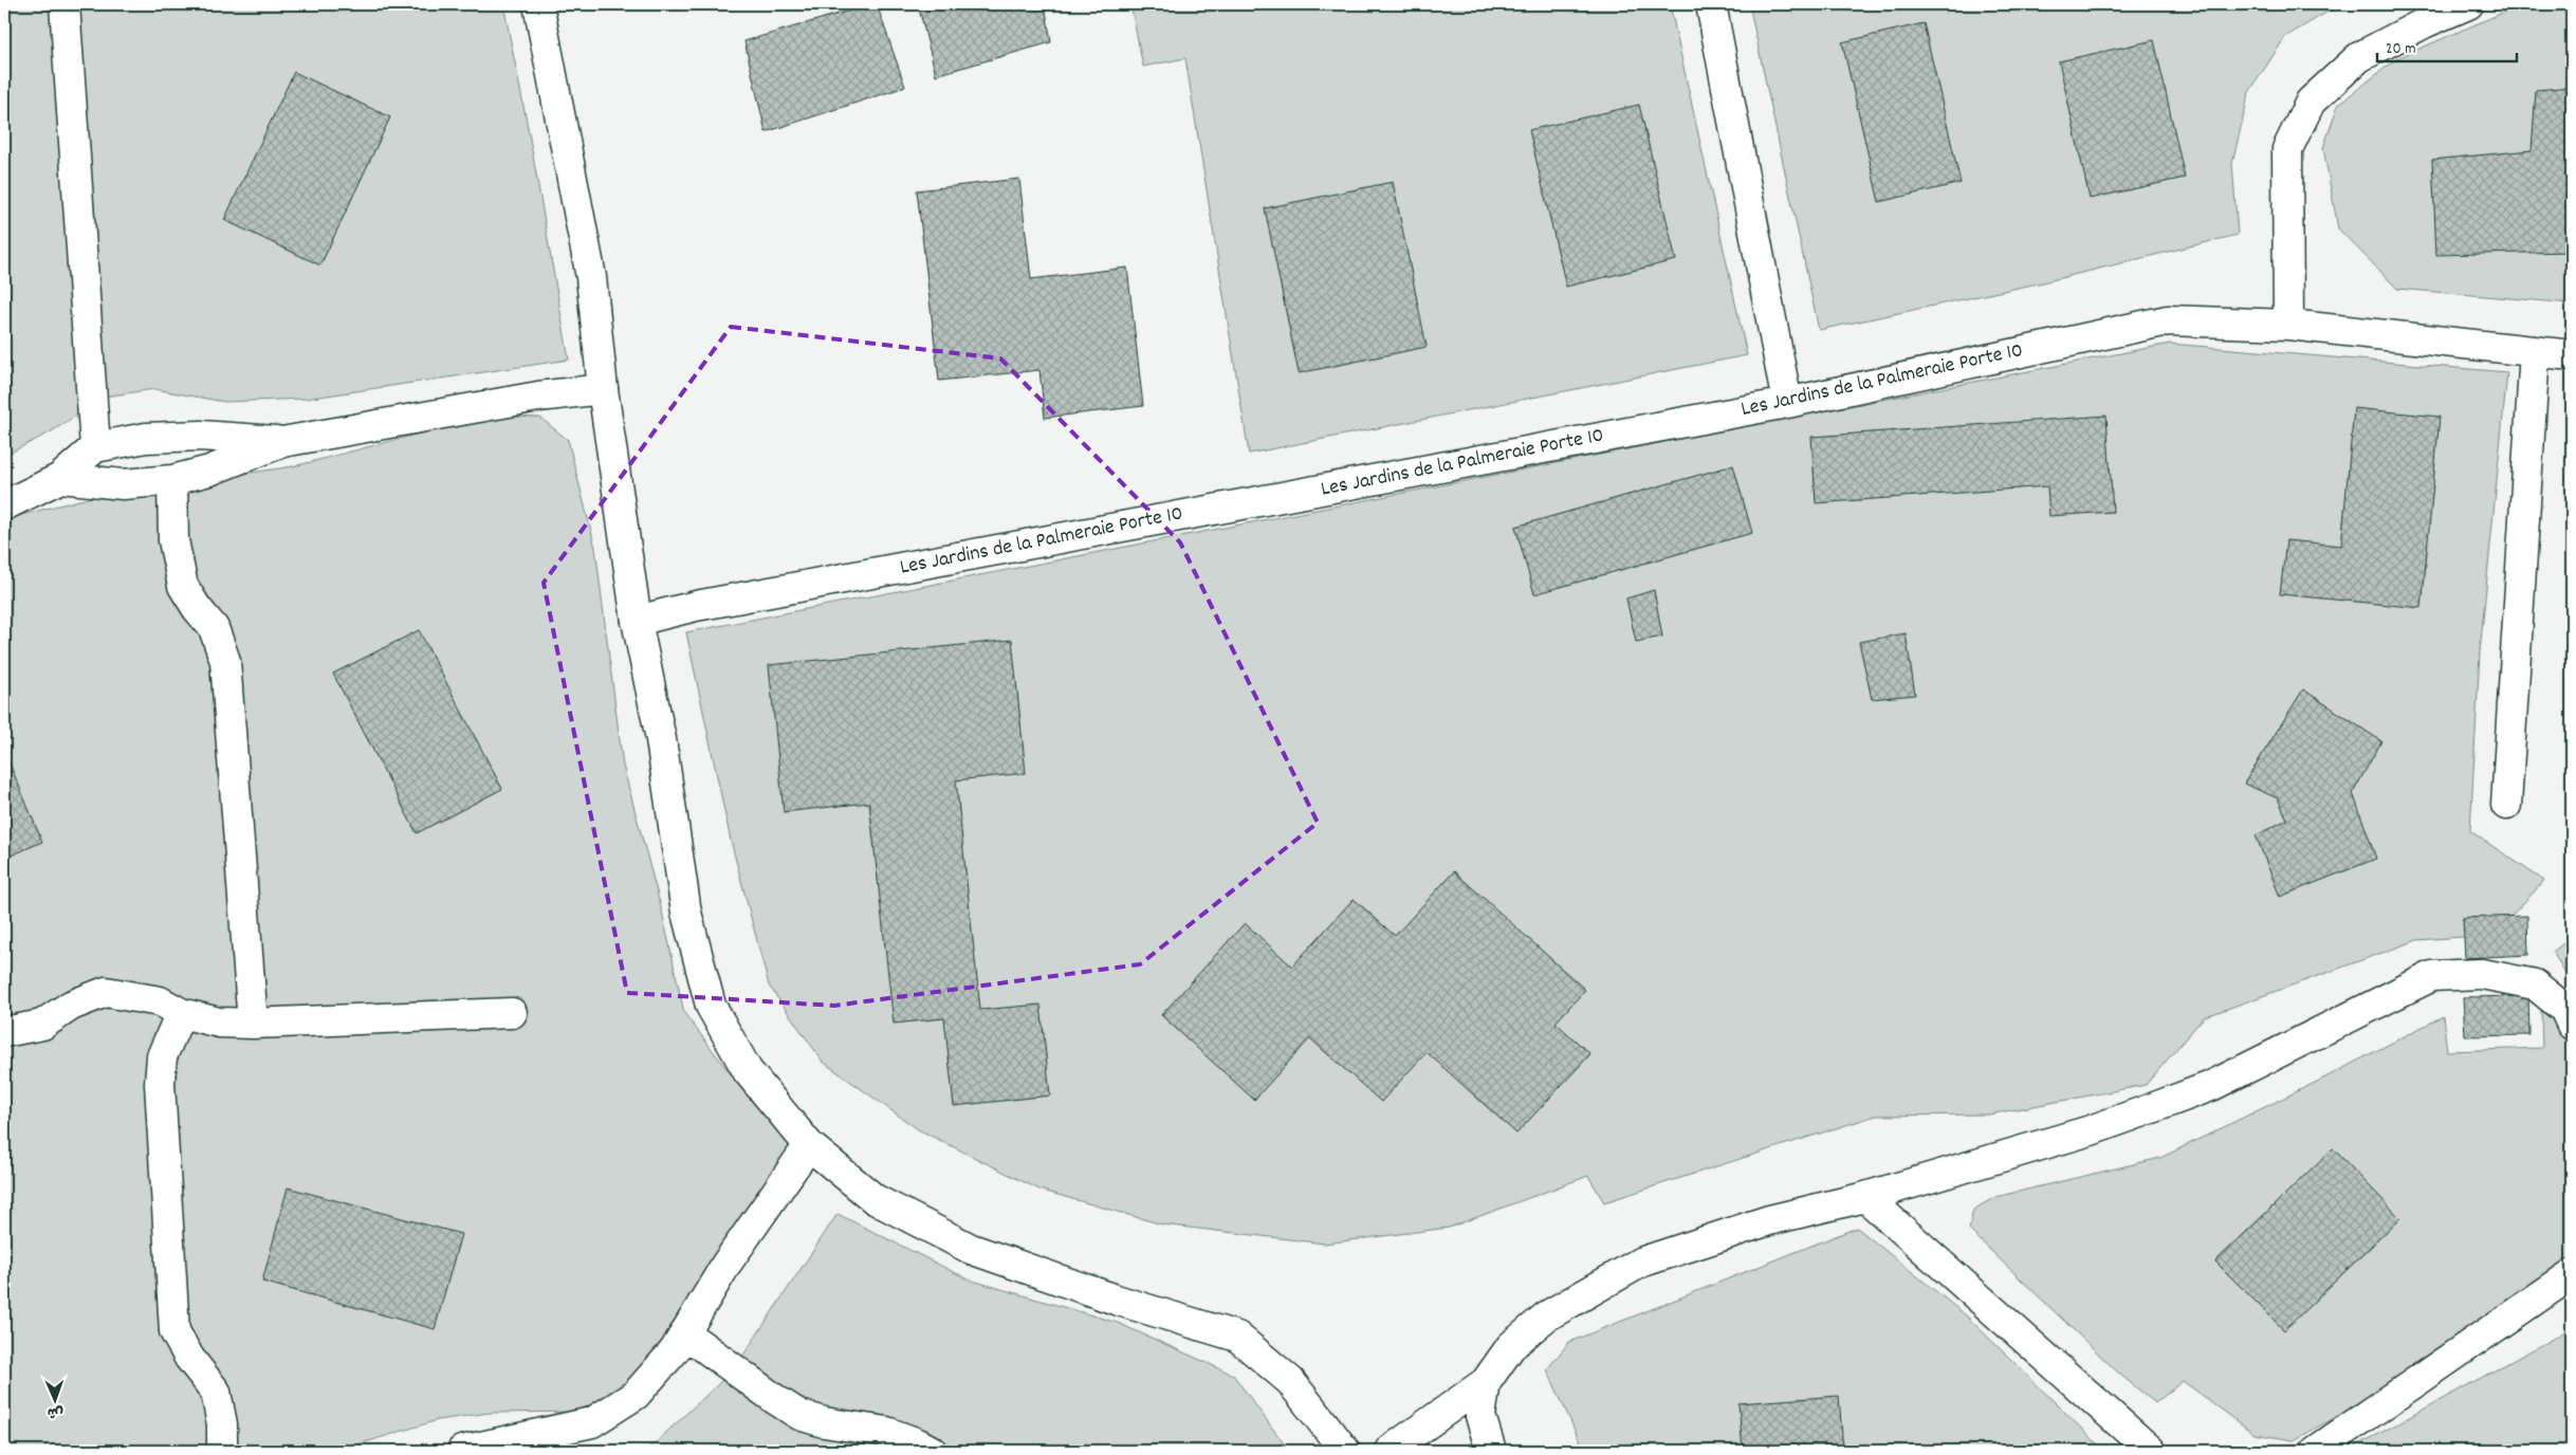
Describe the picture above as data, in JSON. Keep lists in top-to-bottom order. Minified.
{"streets":{"street":["Les Jardins de la Palmeraie Porte 10"]},"scale_bar":"20 m","north":"bottom"}
